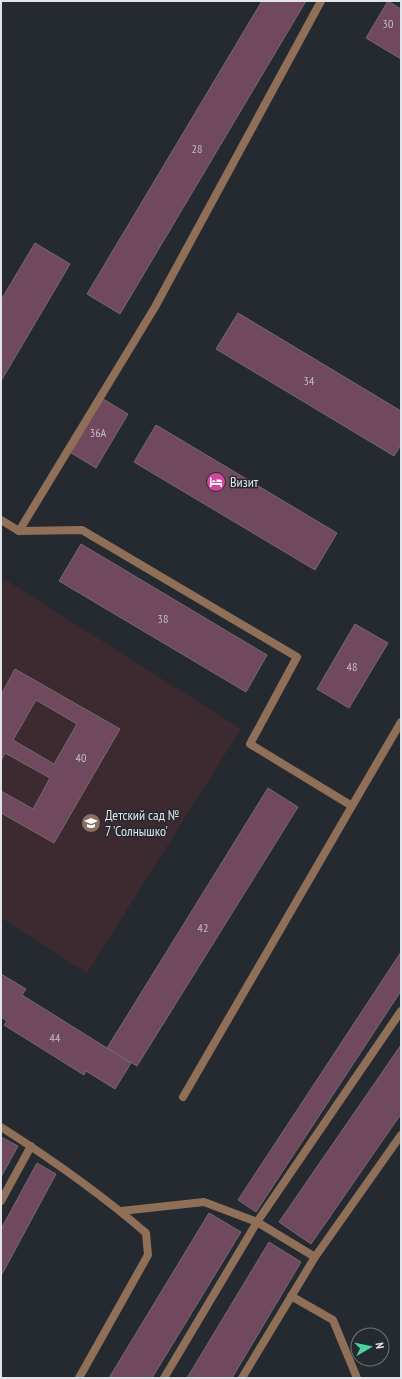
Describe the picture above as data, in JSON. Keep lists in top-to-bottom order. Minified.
{"places":{"hotel":["Визит"],"school or university":["Детский сад № 7 'Солнышко'"]},"house_numbers":["30","28","34","36А","38","48","40","42","44"],"north":"right"}
